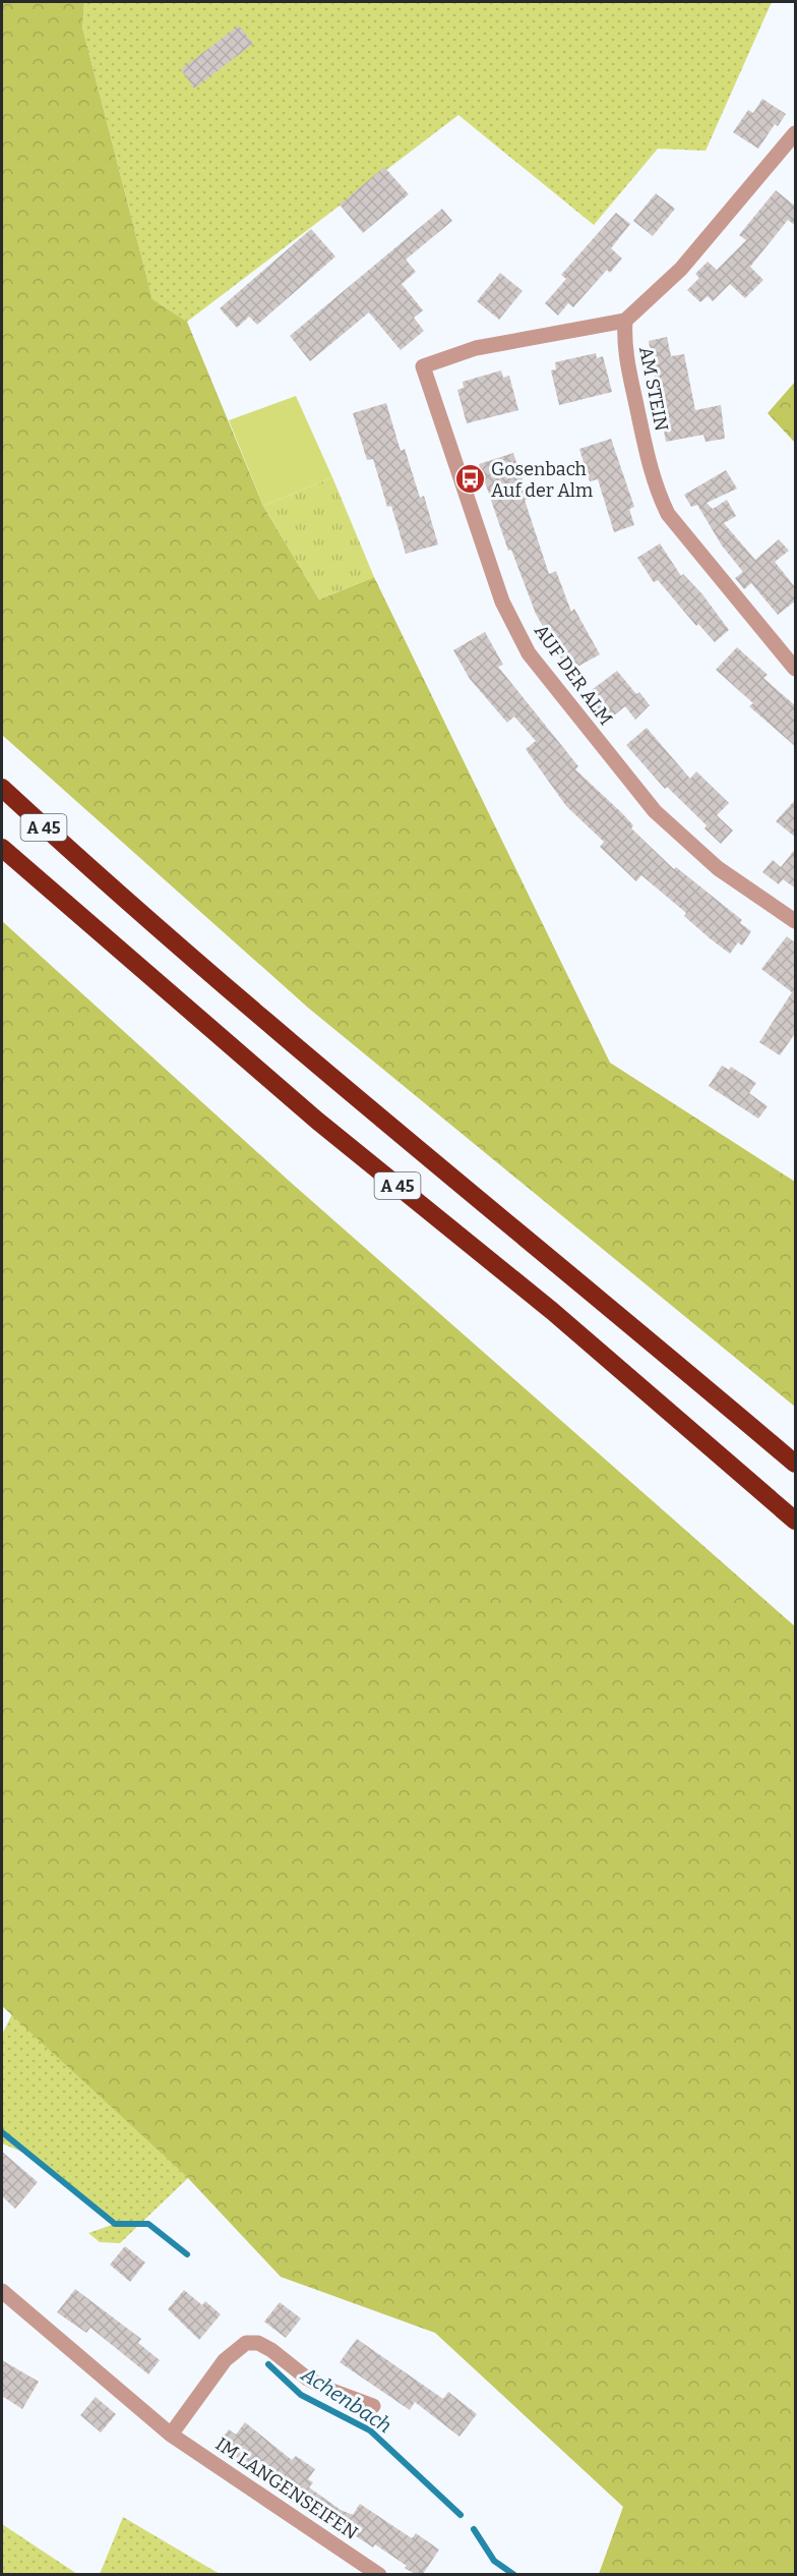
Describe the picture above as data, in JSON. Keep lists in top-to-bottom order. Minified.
{"streets":{"highway":["A 45"],"street":["AM STEIN","AUF DER ALM","IM LANGENSEIFEN"]},"crossings":[["AM STEIN","AUF DER ALM"]],"water":["Achenbach"],"places":{"bus stop":["Gosenbach Auf der Alm"]}}
